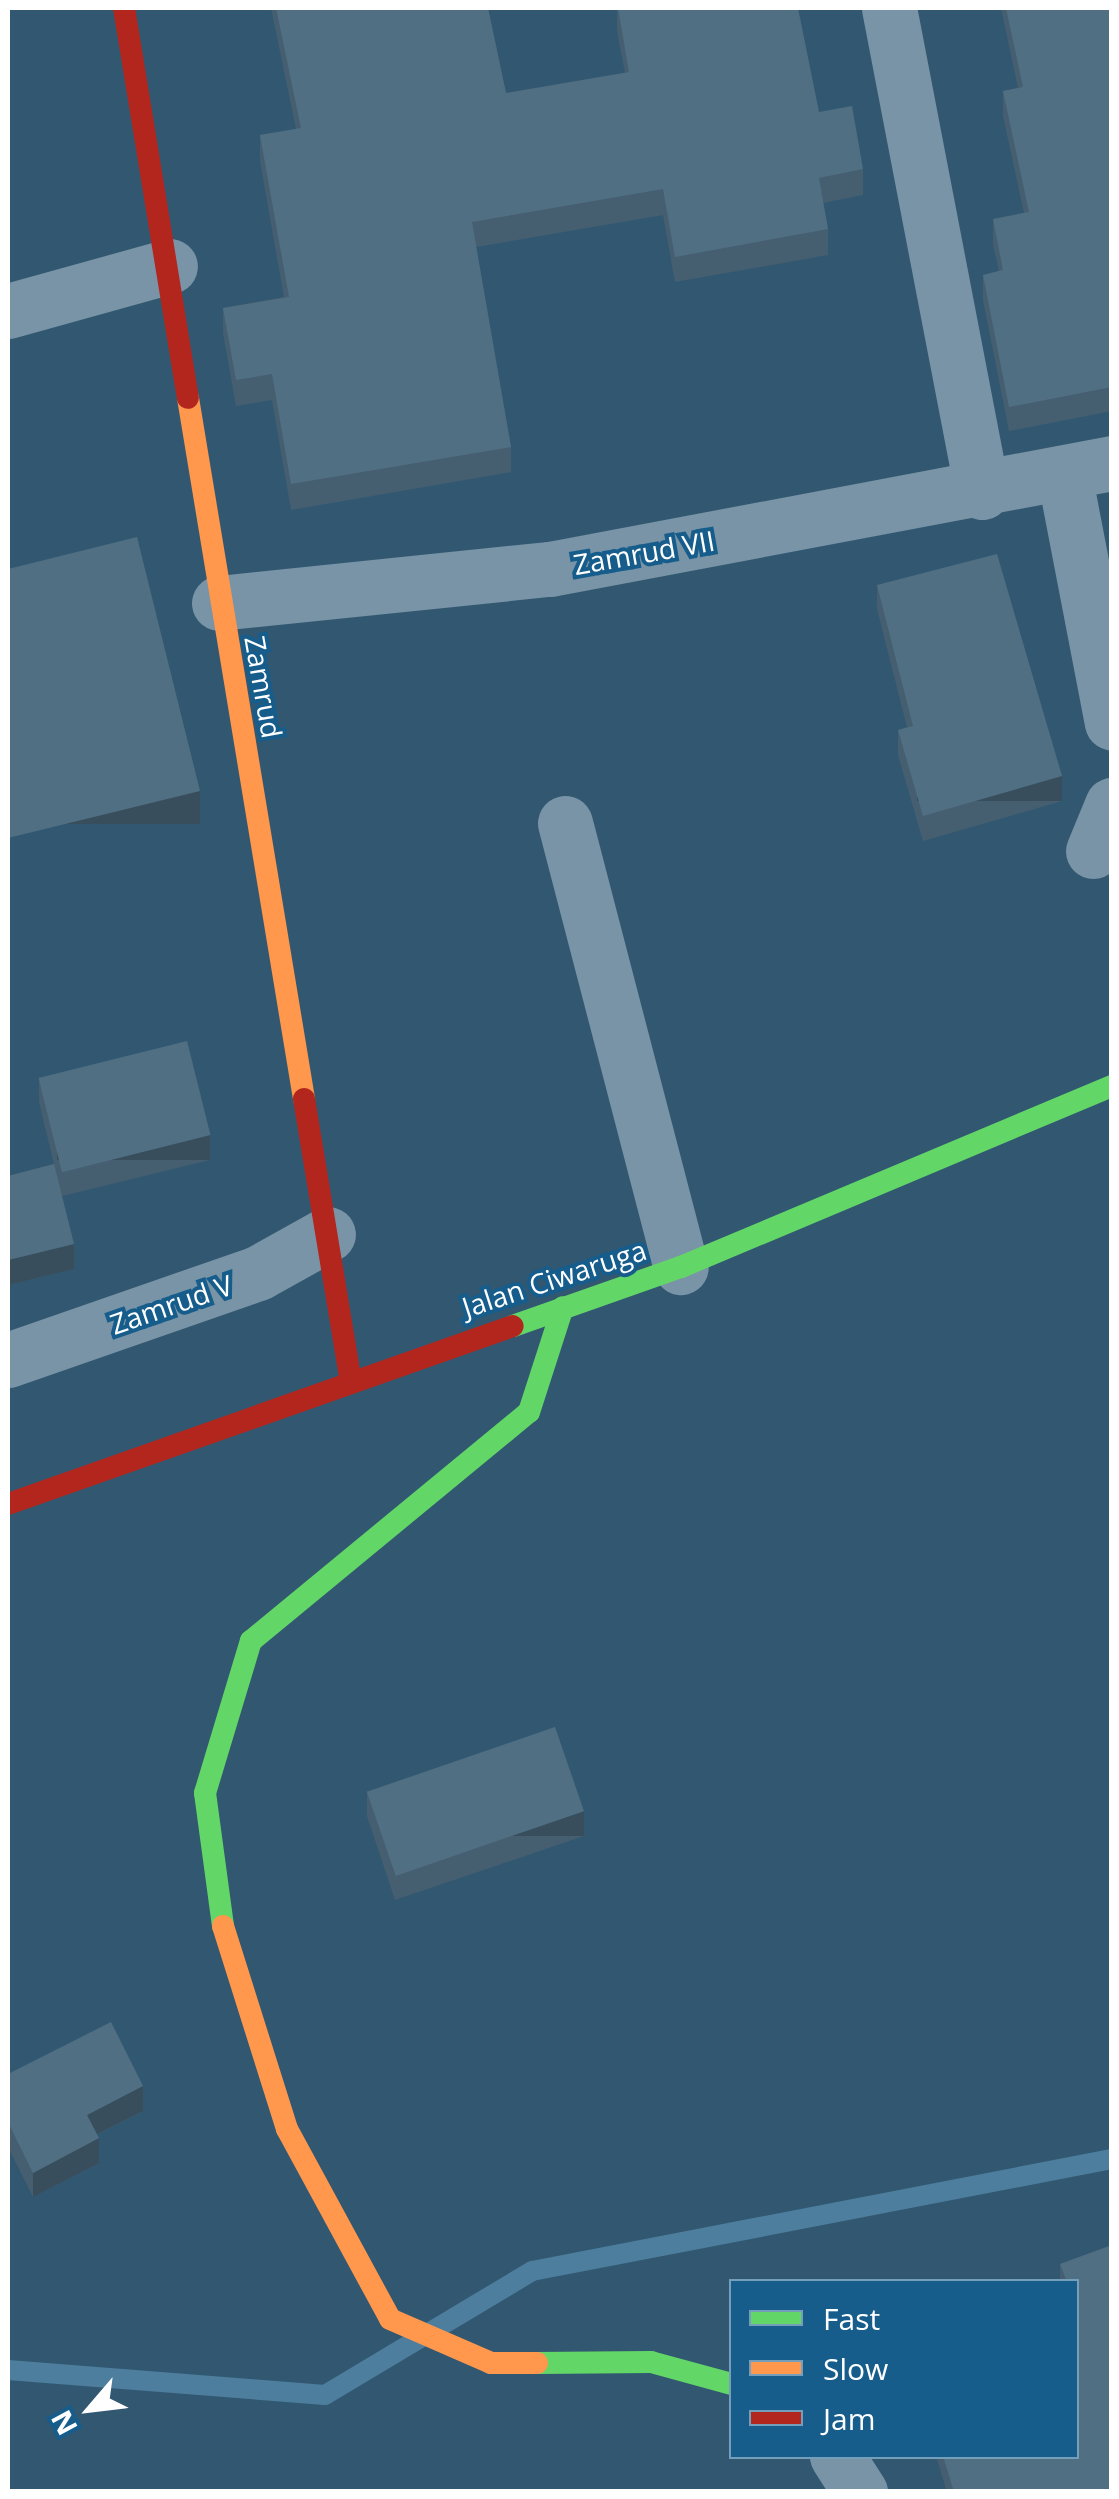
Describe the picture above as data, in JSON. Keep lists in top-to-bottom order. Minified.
{"streets":{"street":["Zamrud VII","Zamrud","Jalan Ciwaruga","Zamrud V"]},"crossings":[["Zamrud VII","Zamrud"],["Zamrud","Jalan Ciwaruga"],["Zamrud","Zamrud V"]],"legend":["Fast","Slow","Jam"],"north":"bottom left"}
